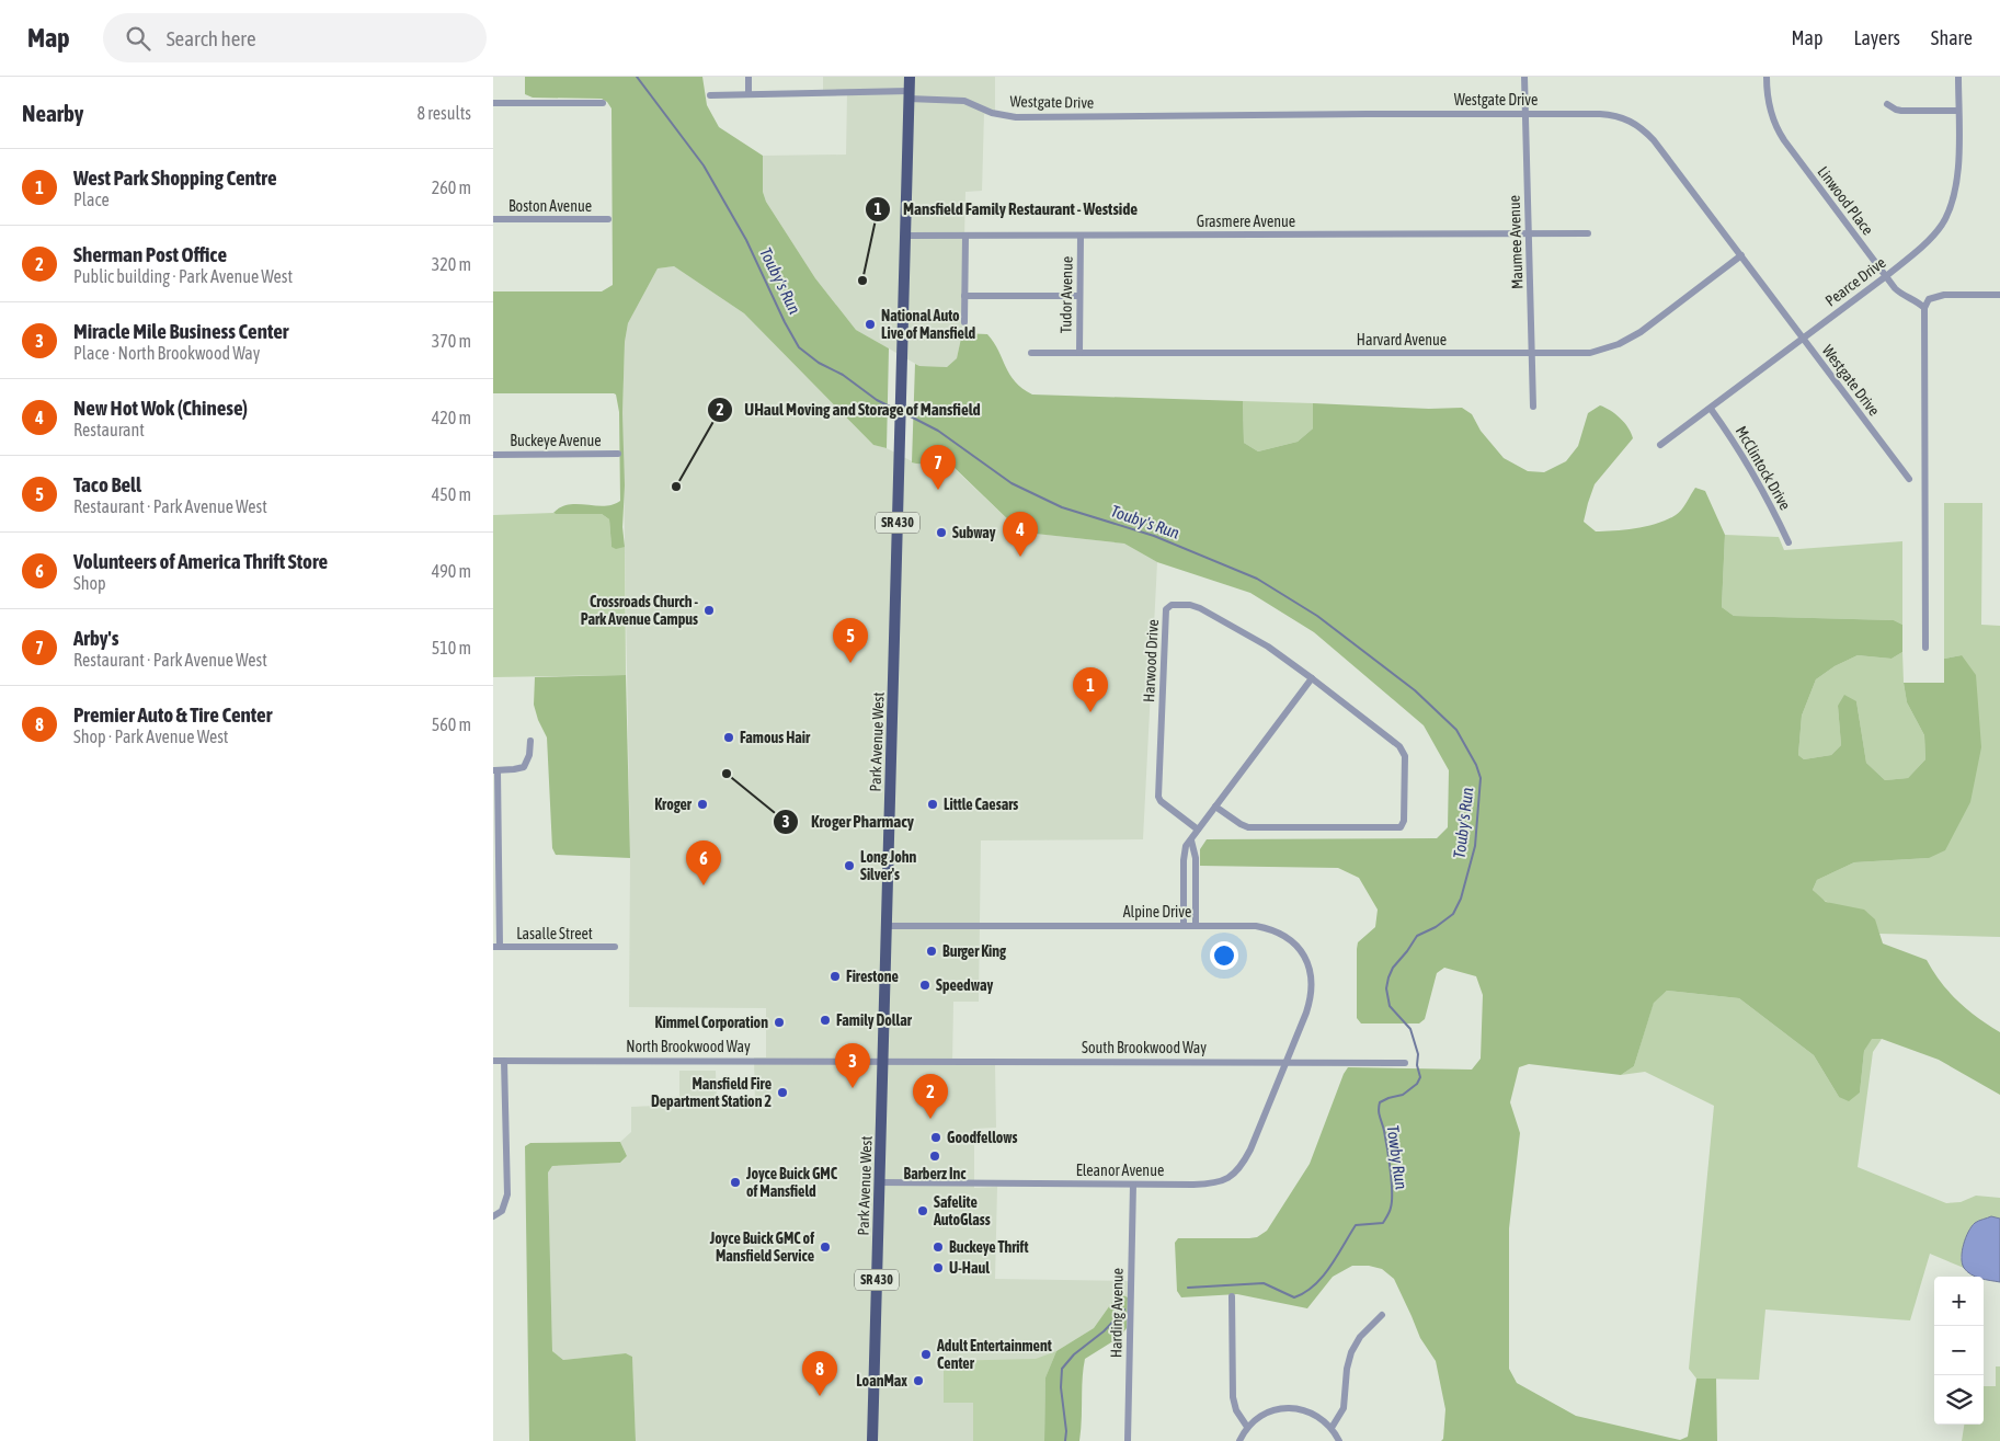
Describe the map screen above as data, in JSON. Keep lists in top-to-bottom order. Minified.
{"streets":{"main road":["SR 430","Park Avenue West"],"street":["Westgate Drive","Linwood Place","Boston Avenue","Grasmere Avenue","Maumee Avenue","Pearce Drive","Tudor Avenue","Harvard Avenue","Buckeye Avenue","McClintock Drive","Harwood Drive","Alpine Drive","Lasalle Street","North Brookwood Way","South Brookwood Way","Eleanor Avenue","Harding Avenue"]},"crossings":[["Westgate Drive","Maumee Avenue"],["Westgate Drive","Pearce Drive"],["Westgate Drive","Harvard Avenue"],["Westgate Drive","Park Avenue West"],["Linwood Place","Pearce Drive"],["Grasmere Avenue","Maumee Avenue"],["Grasmere Avenue","Tudor Avenue"],["Grasmere Avenue","Park Avenue West"],["Maumee Avenue","Harvard Avenue"],["Pearce Drive","McClintock Drive"],["Tudor Avenue","Harvard Avenue"],["Park Avenue West","Alpine Drive"],["Park Avenue West","North Brookwood Way"],["Park Avenue West","South Brookwood Way"],["Park Avenue West","Eleanor Avenue"],["Alpine Drive","South Brookwood Way"],["Alpine Drive","Eleanor Avenue"],["North Brookwood Way","South Brookwood Way"],["South Brookwood Way","Eleanor Avenue"],["Eleanor Avenue","Harding Avenue"]],"water":["Touby's Run","Towby Run"],"places":["Mansfield Family Restaurant - Westside","National Auto Live of Mansfield","UHaul Moving and Storage of Mansfield","Subway","Crossroads Church - Park Avenue Campus","Famous Hair","Kroger Pharmacy","Kroger","Little Caesars","Long John Silver's","Burger King","Firestone","Speedway","Family Dollar","Kimmel Corporation","Mansfield Fire Department Station 2","Goodfellows","Barberz Inc","Joyce Buick GMC of Mansfield","Safelite AutoGlass","Joyce Buick GMC of Mansfield Service","Buckeye Thrift","U-Haul","Adult Entertainment Center","LoanMax"],"page":{"header":"Map","search":"Search here","nav":["Map","Layers","Share"],"heading":["Nearby","8 results"],"list":[{"mark":"1","name":"West Park Shopping Centre","note":"Place","value":"260 m"},{"mark":"2","name":"Sherman Post Office","note":"Public building · Park Avenue West","value":"320 m"},{"mark":"3","name":"Miracle Mile Business Center","note":"Place · North Brookwood Way","value":"370 m"},{"mark":"4","name":"New Hot Wok (Chinese)","note":"Restaurant","value":"420 m"},{"mark":"5","name":"Taco Bell","note":"Restaurant · Park Avenue West","value":"450 m"},{"mark":"6","name":"Volunteers of America Thrift Store","note":"Shop","value":"490 m"},{"mark":"7","name":"Arby's","note":"Restaurant · Park Avenue West","value":"510 m"},{"mark":"8","name":"Premier Auto & Tire Center","note":"Shop · Park Avenue West","value":"560 m"}],"pins":["7","4","5","1","6","3","2","8"],"map_buttons":["+","−"]}}
